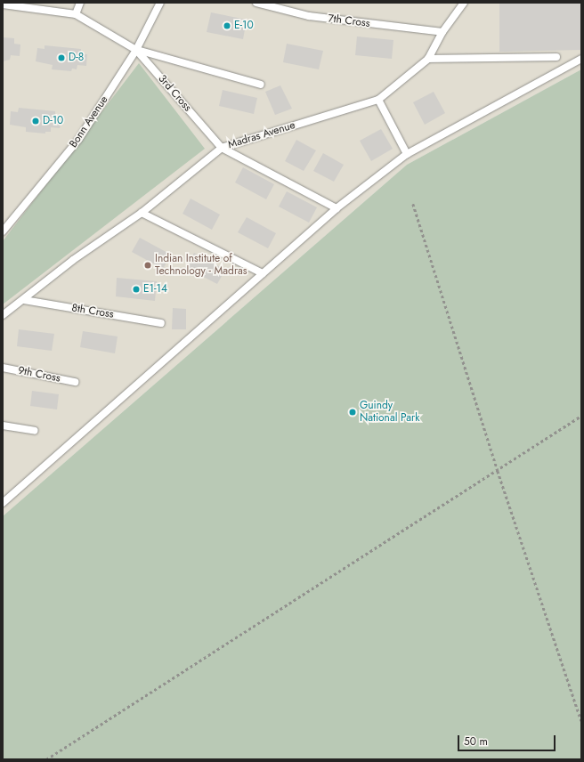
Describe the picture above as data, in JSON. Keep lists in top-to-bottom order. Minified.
{"streets":{"lane":["7th Cross","3rd Cross","Bonn Avenue","Madras Avenue","8th Cross","9th Cross"]},"crossings":[["7th Cross","Madras Avenue"],["3rd Cross","Bonn Avenue"],["3rd Cross","Madras Avenue"],["Madras Avenue","8th Cross"]],"places":["E-10","D-8","D-10","Indian Institute of Technology - Madras","E1-14","Guindy National Park"],"scale_bar":"50 m"}
